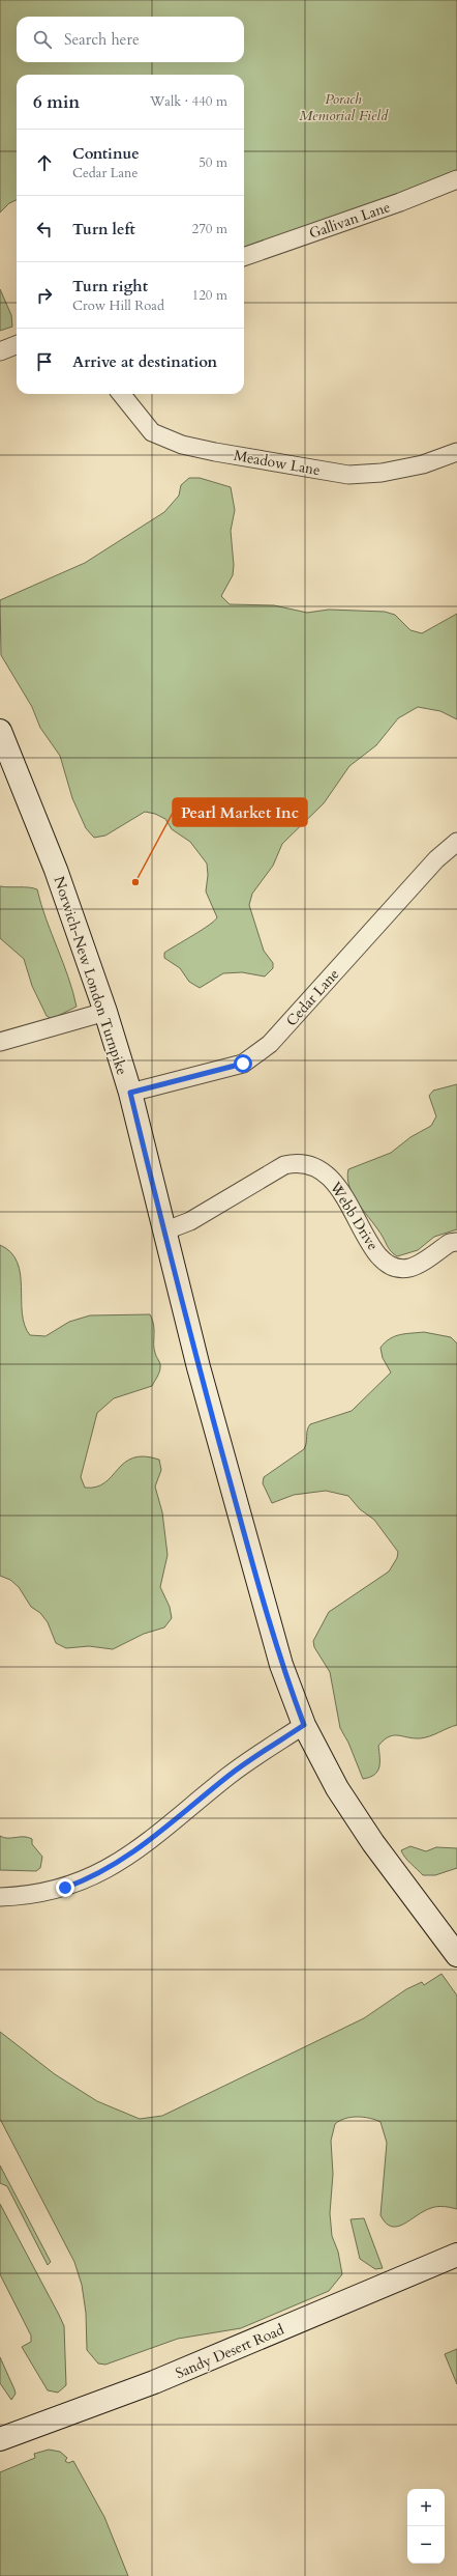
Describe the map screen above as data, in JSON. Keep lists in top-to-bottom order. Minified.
{"streets":{"main road":["Norwich-New London Turnpike","Sandy Desert Road"],"street":["Gallivan Lane","Meadow Lane","Cedar Lane","Webb Drive"]},"crossings":[["Norwich-New London Turnpike","Cedar Lane"],["Norwich-New London Turnpike","Webb Drive"]],"parks":["Porach Memorial Field"],"places":["Pearl Market Inc"],"page":{"search":"Search here","heading":["6 min","Walk · 440 m"],"list":[["Continue","Cedar Lane","50 m"],["Turn left","270 m"],["Turn right","Crow Hill Road","120 m"],"Arrive at destination"],"map_buttons":["+","−"]}}
